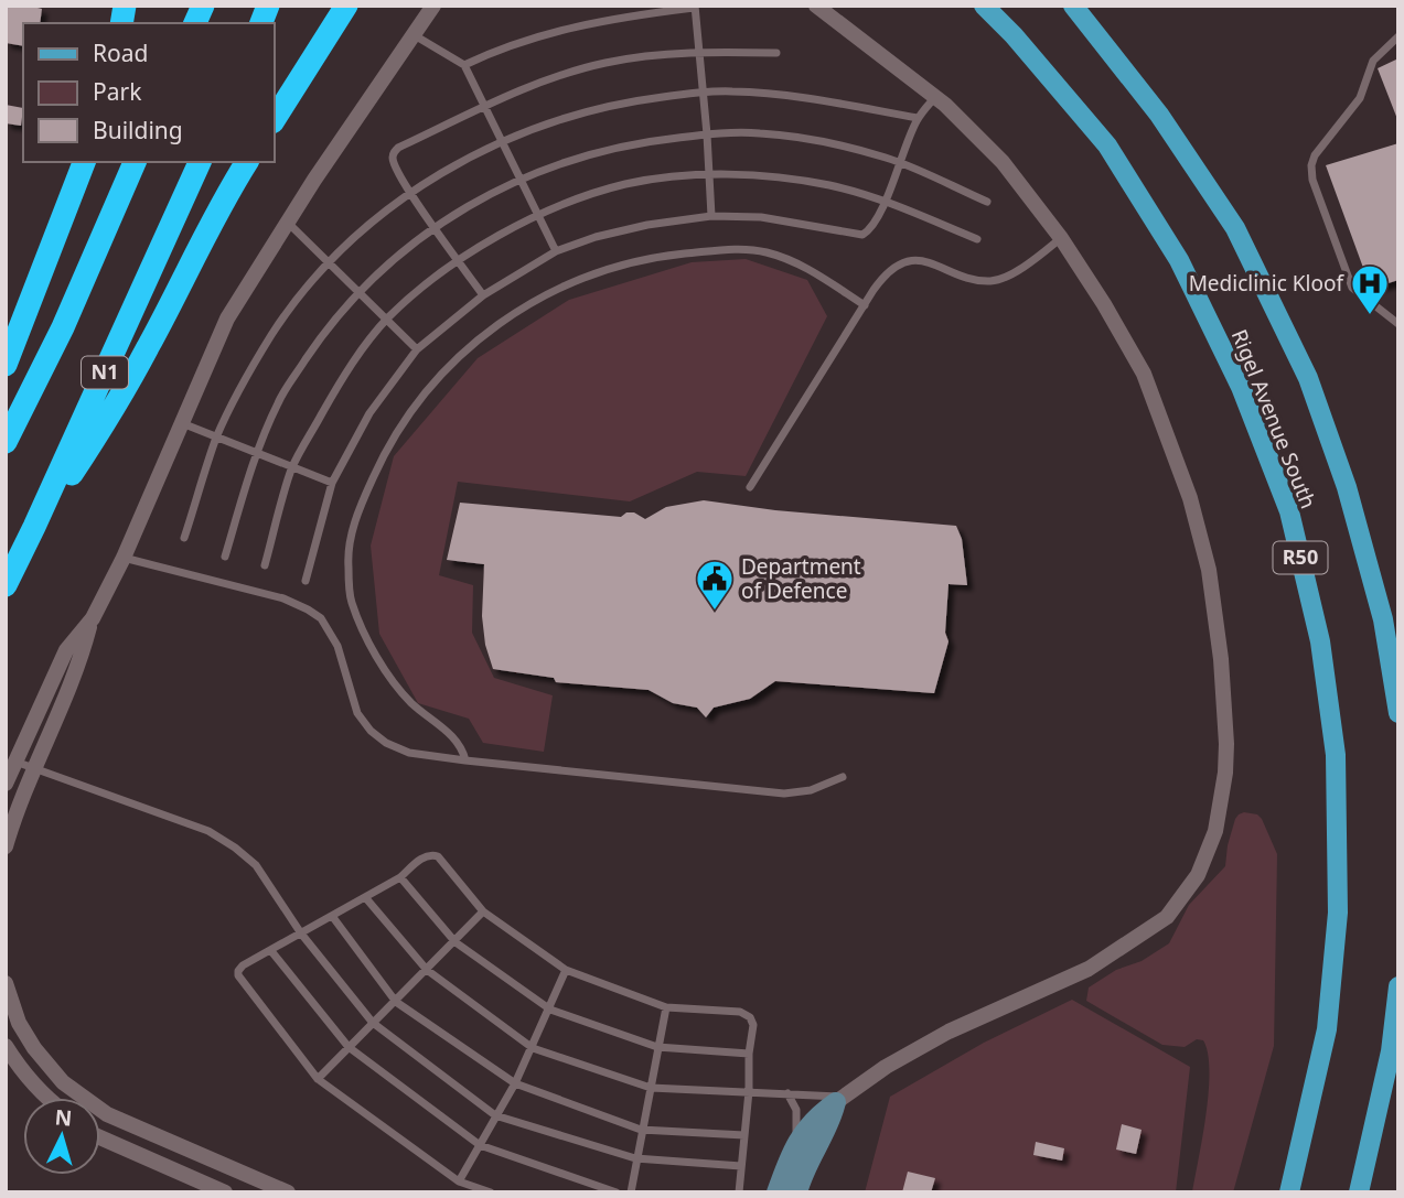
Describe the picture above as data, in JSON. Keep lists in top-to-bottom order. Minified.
{"streets":{"highway":["N1"],"main road":["Rigel Avenue South","R50"]},"places":{"hospital":["Mediclinic Kloof"],"public building":["Department of Defence"]},"legend":["Road","Park","Building"],"north":"top"}
